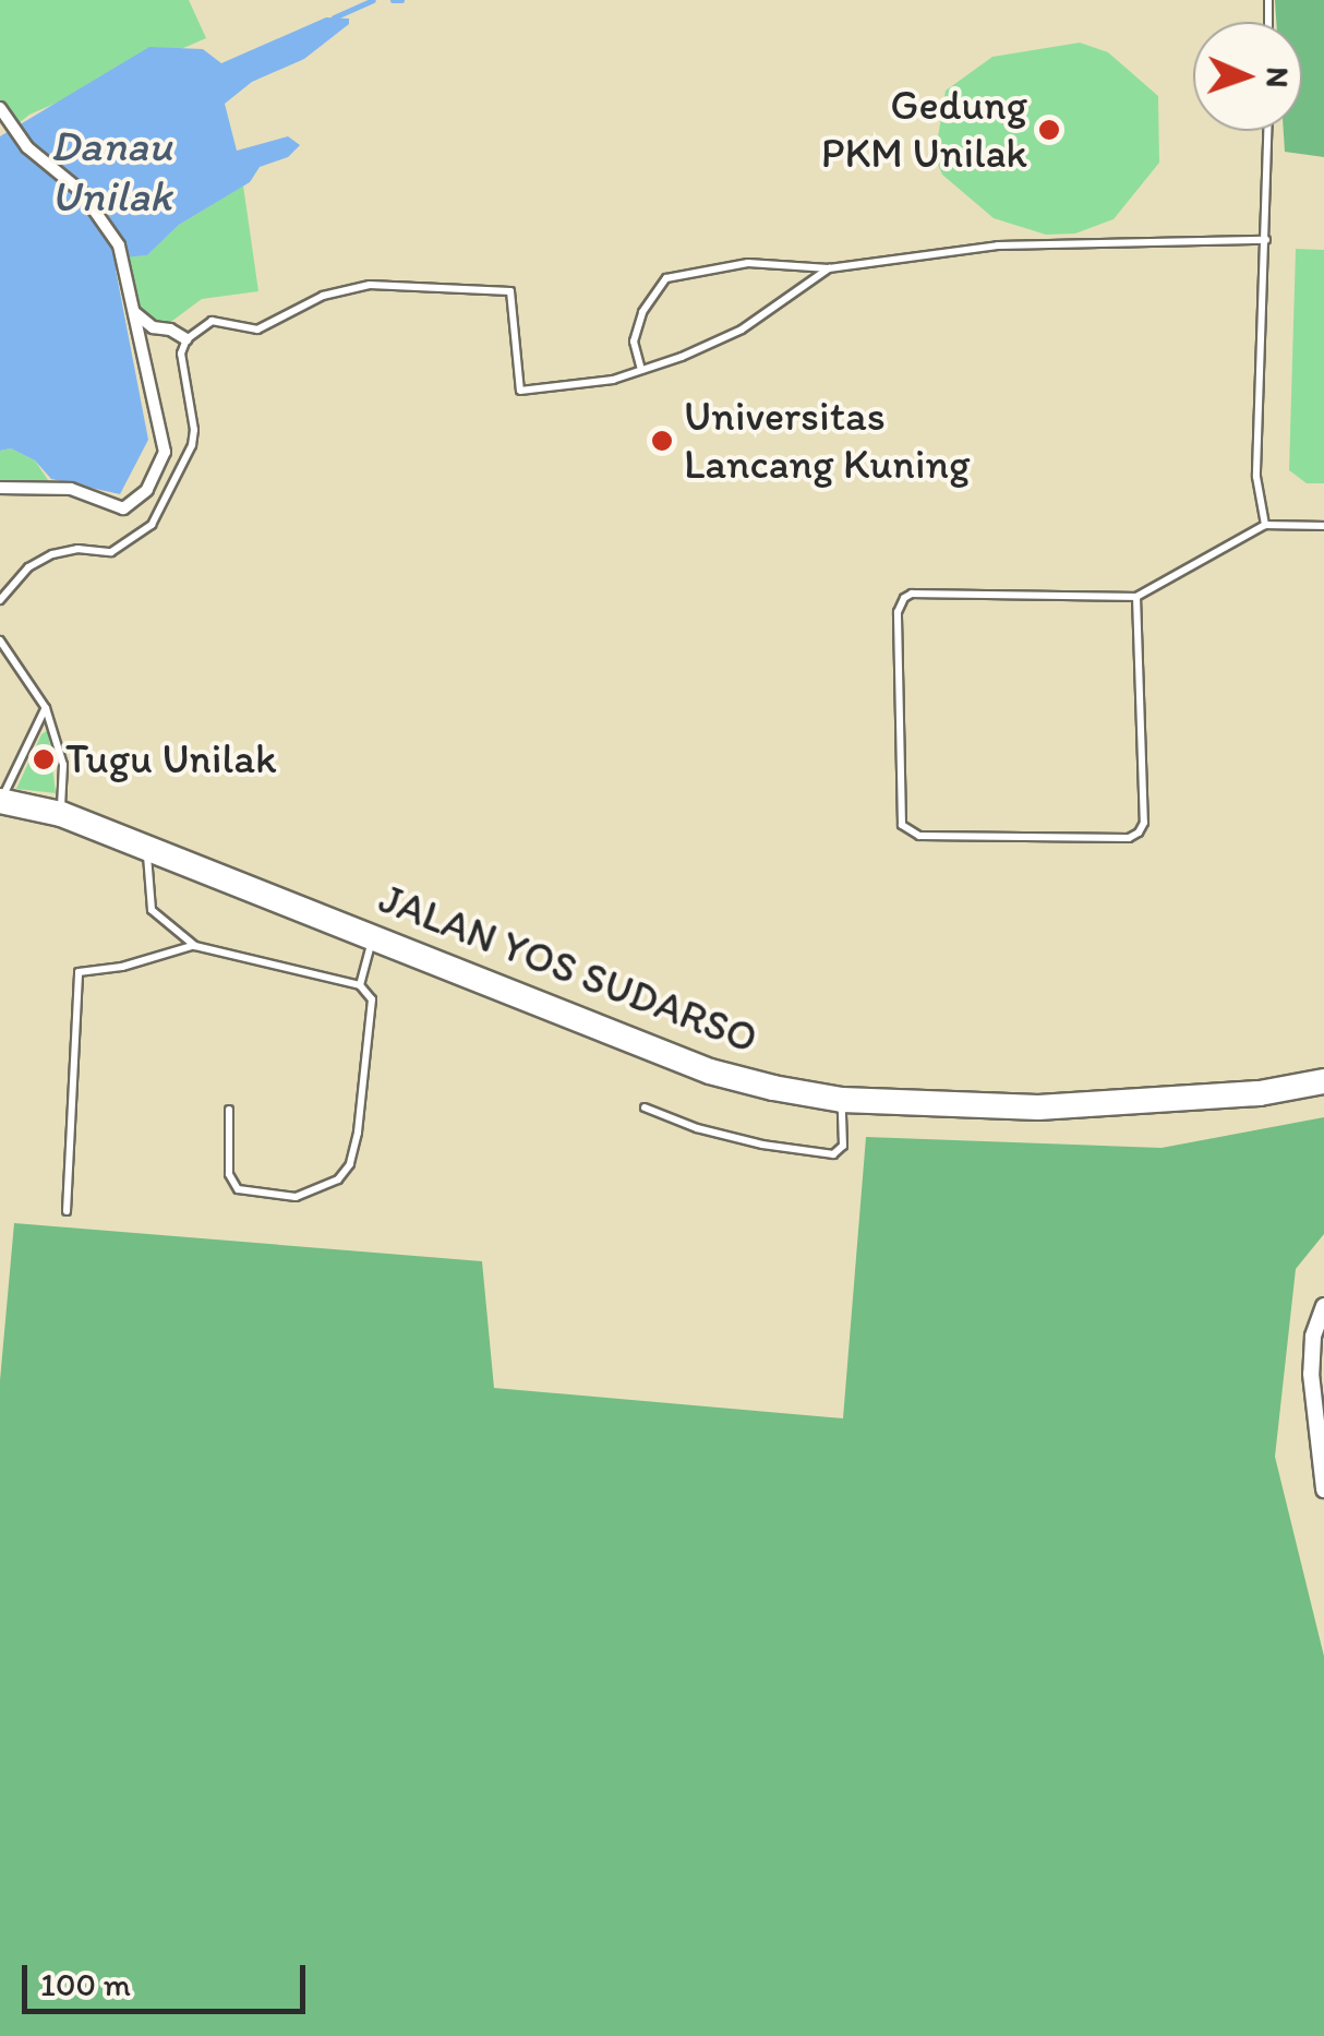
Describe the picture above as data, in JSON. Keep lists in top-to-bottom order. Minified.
{"streets":{"main road":["JALAN YOS SUDARSO"]},"water":["Danau Unilak"],"places":["Gedung PKM Unilak","Universitas Lancang Kuning","Tugu Unilak"],"scale_bar":"100 m","north":"right"}
